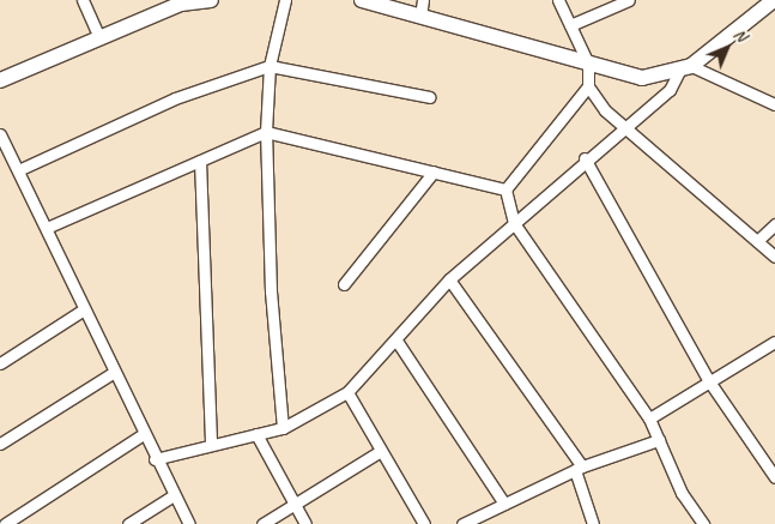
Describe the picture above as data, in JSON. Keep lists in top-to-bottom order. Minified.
{"north":"top right"}
